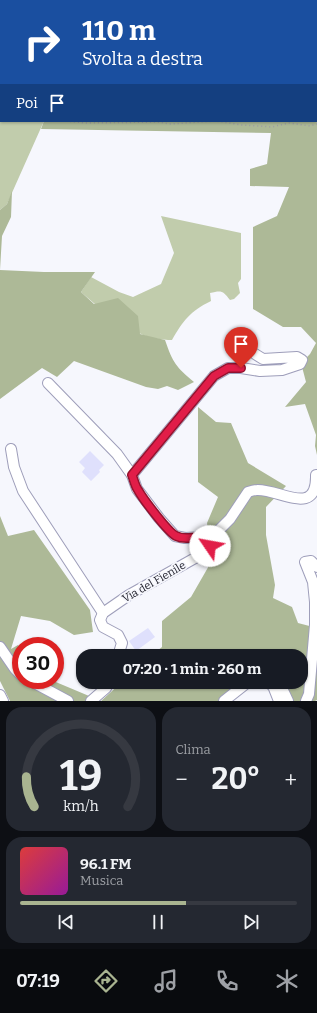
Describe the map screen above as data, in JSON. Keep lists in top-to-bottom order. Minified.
{"streets":{"street":["Via del Fienile"]},"page":{"turn":["110 m","Svolta a destra"],"then":"Poi","limit":"30","trip":"07:20 · 1 min · 260 m","tile":"Clima","heat":["−","20°","+"],"song":["96.1 FM","Musica"],"tabs":"07:19","gauge":["19","km/h"]}}
